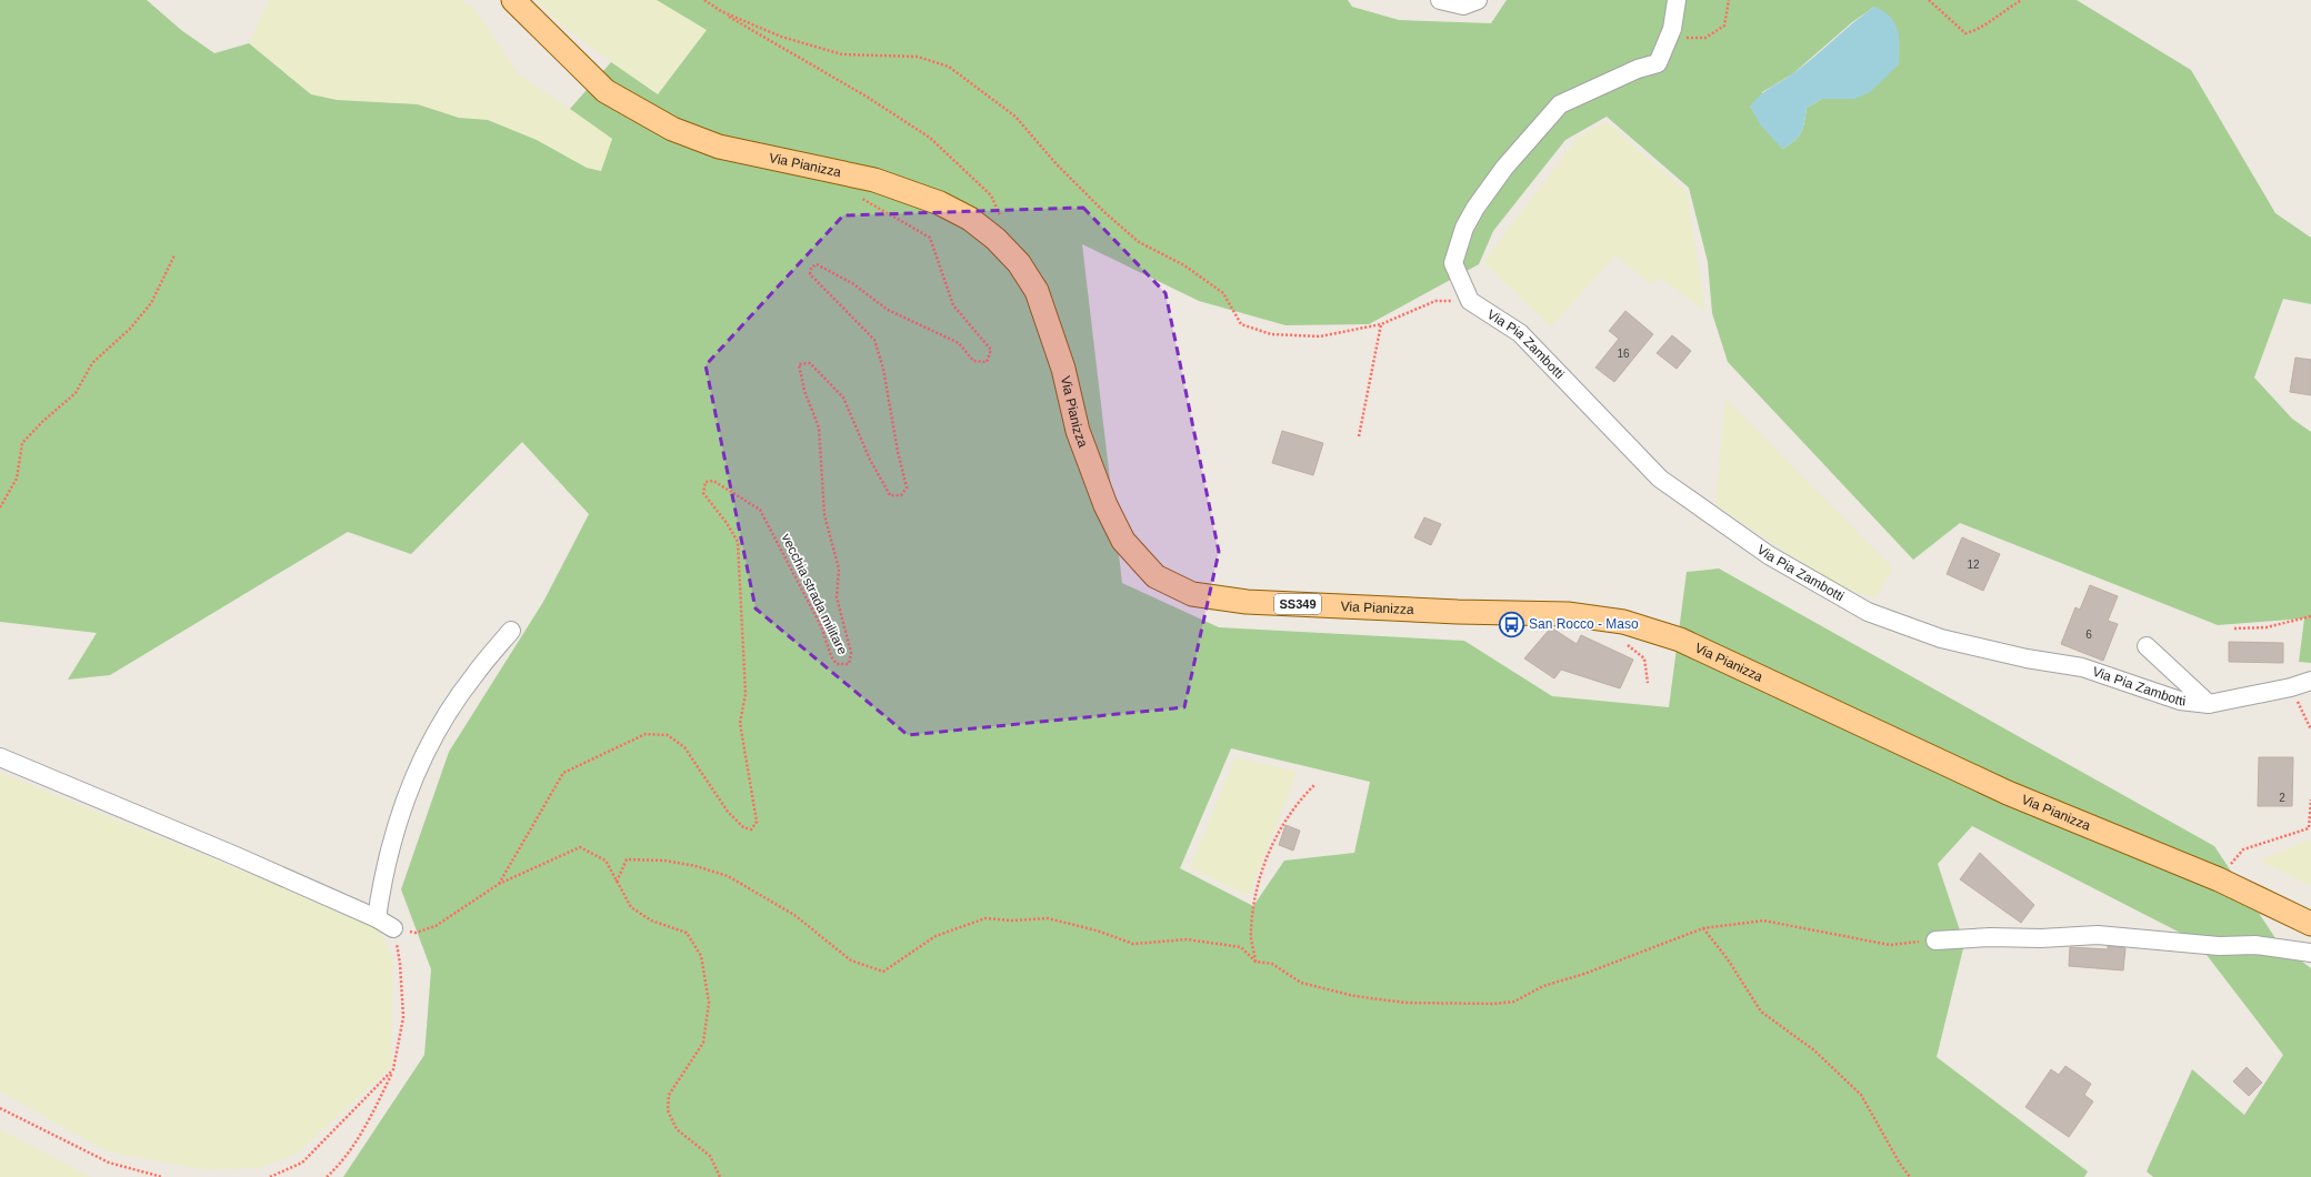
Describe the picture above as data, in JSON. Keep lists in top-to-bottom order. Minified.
{"streets":{"main road":["Via Pianizza","SS349"],"street":["Via Pia Zambotti"],"path":["vecchia strada militare"]},"places":{"bus stop":["San Rocco - Maso"]},"house_numbers":["16","12","6","2"]}
